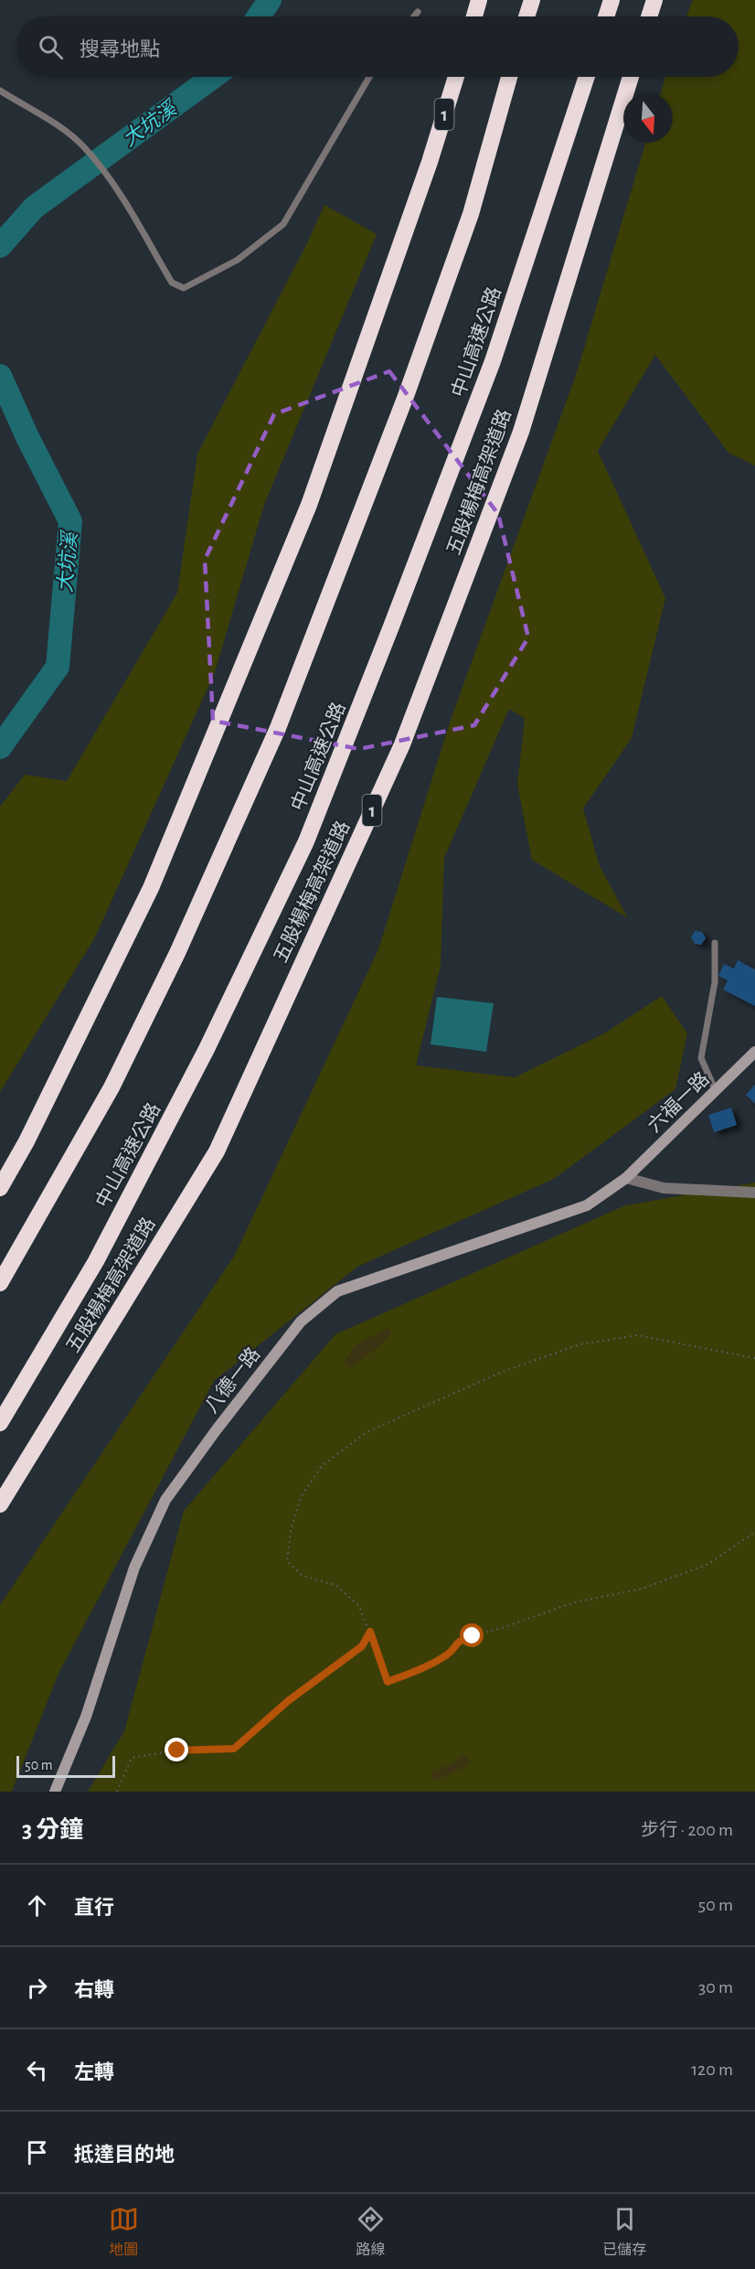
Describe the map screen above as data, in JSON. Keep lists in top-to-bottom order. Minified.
{"streets":{"highway":["1","中山高速公路","五股楊梅高架道路"],"street":["六福一路","八德一路"]},"crossings":[["六福一路","八德一路"]],"water":["大坑溪"],"scale_bar":"50 m","north":"bottom","page":{"search":"搜尋地點","scale":"50 m","heading":["3 分鐘","步行 · 200 m"],"list":[["直行","50 m"],["右轉","30 m"],["左轉","120 m"],"抵達目的地"],"nav":["地圖","路線","已儲存"]}}
